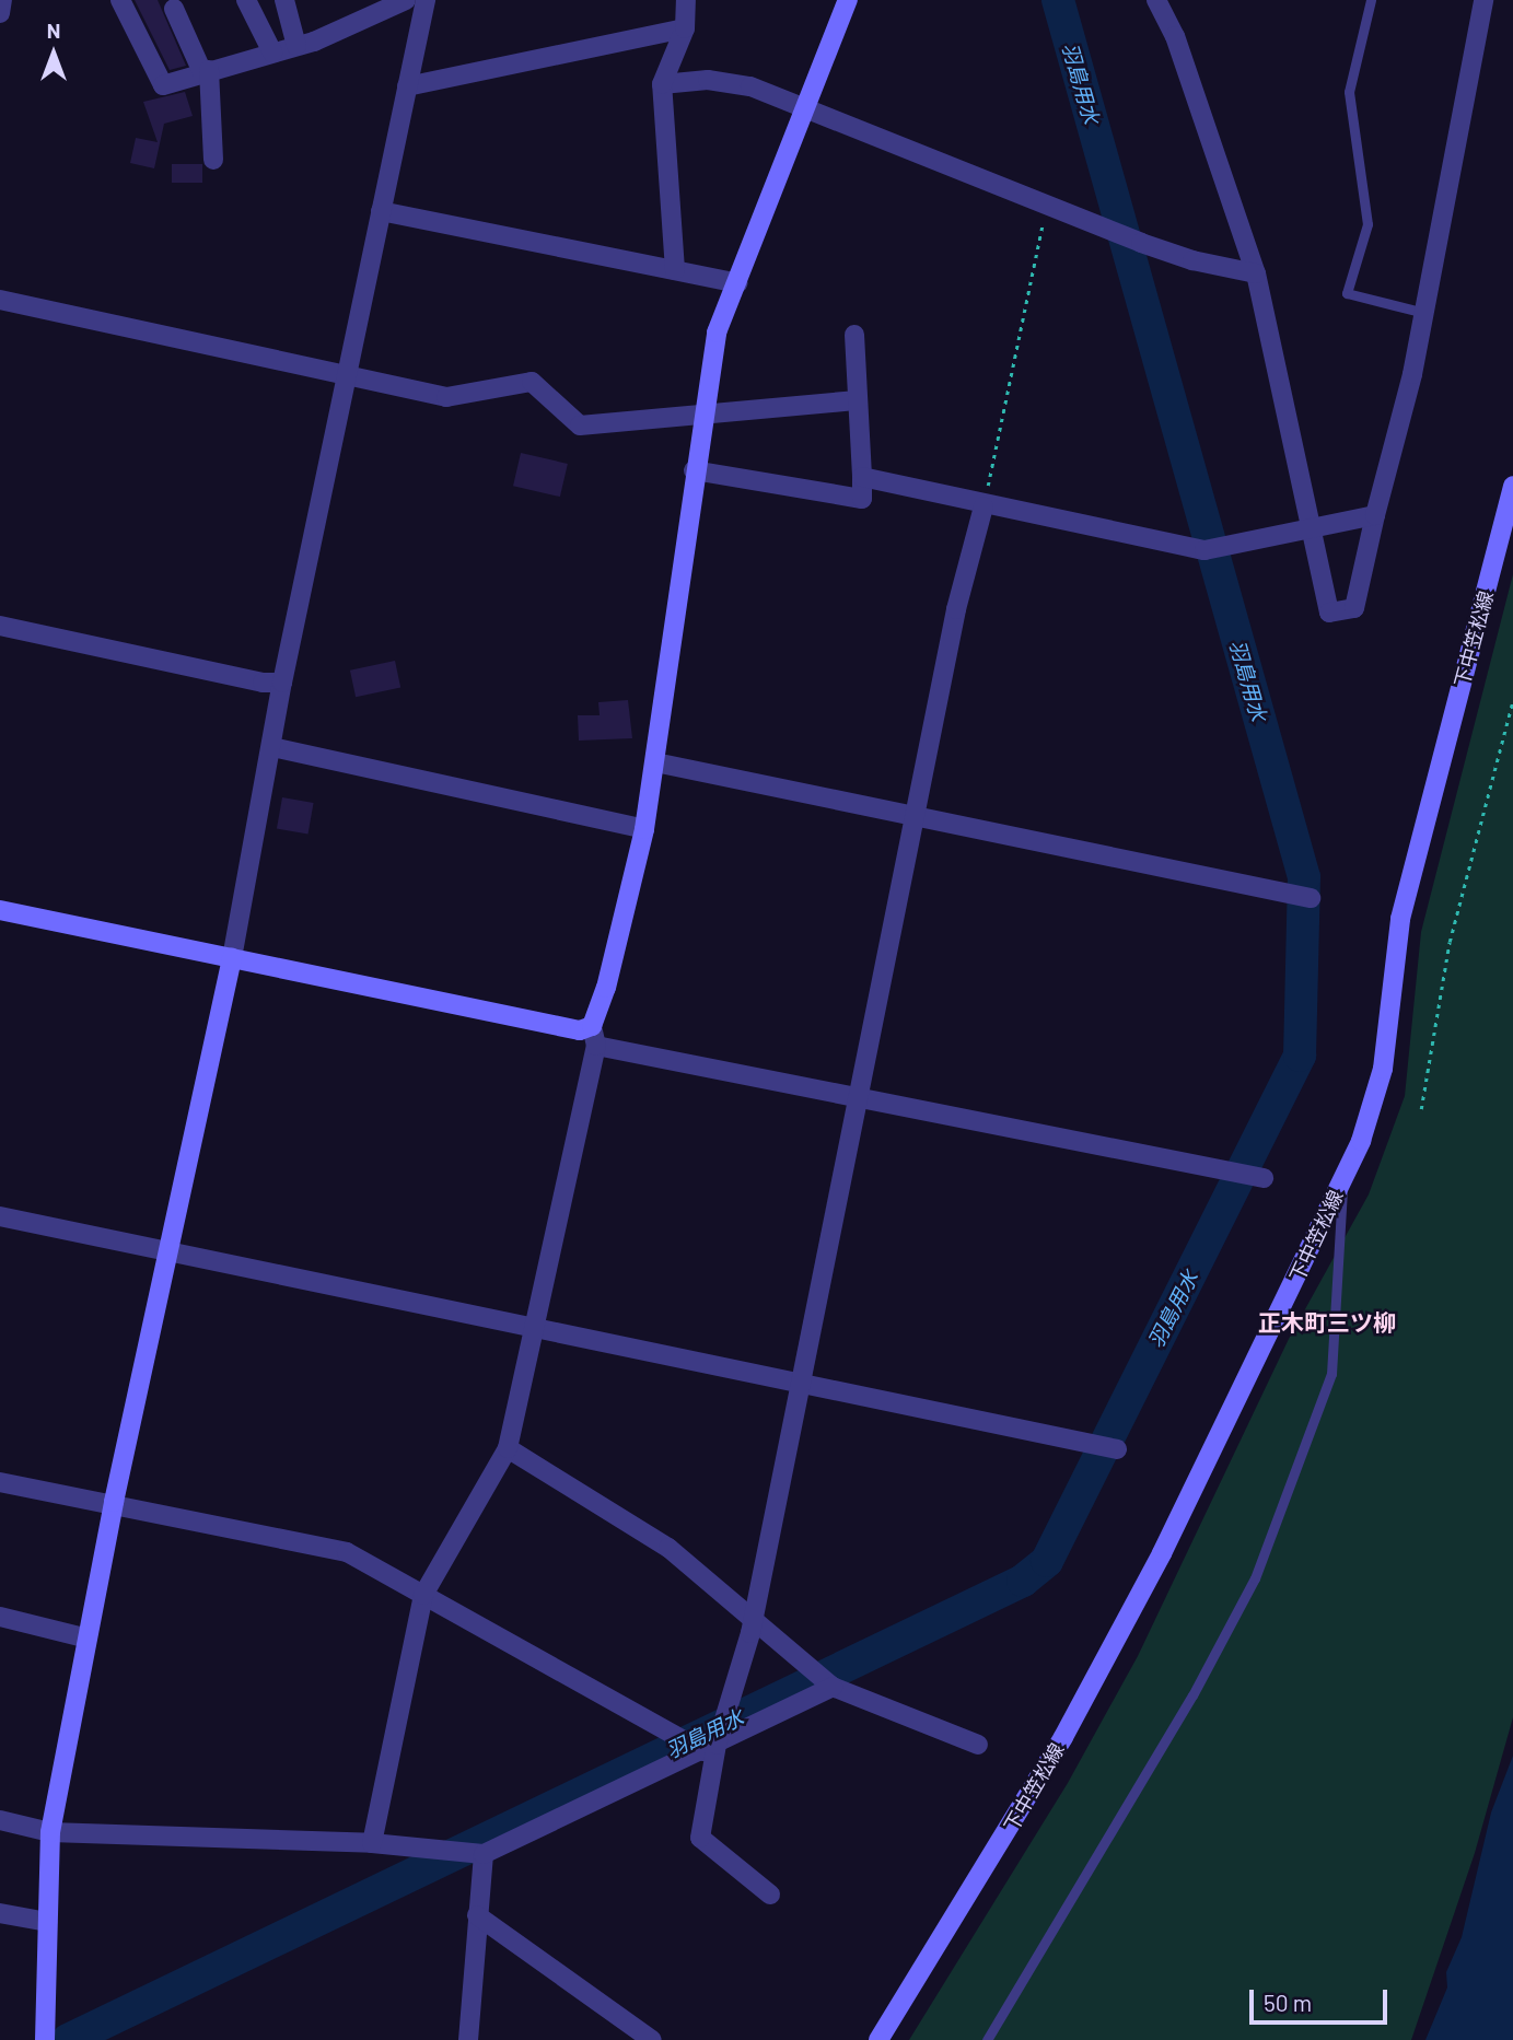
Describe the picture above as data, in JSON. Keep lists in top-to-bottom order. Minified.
{"streets":{"street":["下中笠松線"]},"districts":["正木町三ツ柳"],"water":["羽島用水"],"scale_bar":"50 m","north":"top"}
